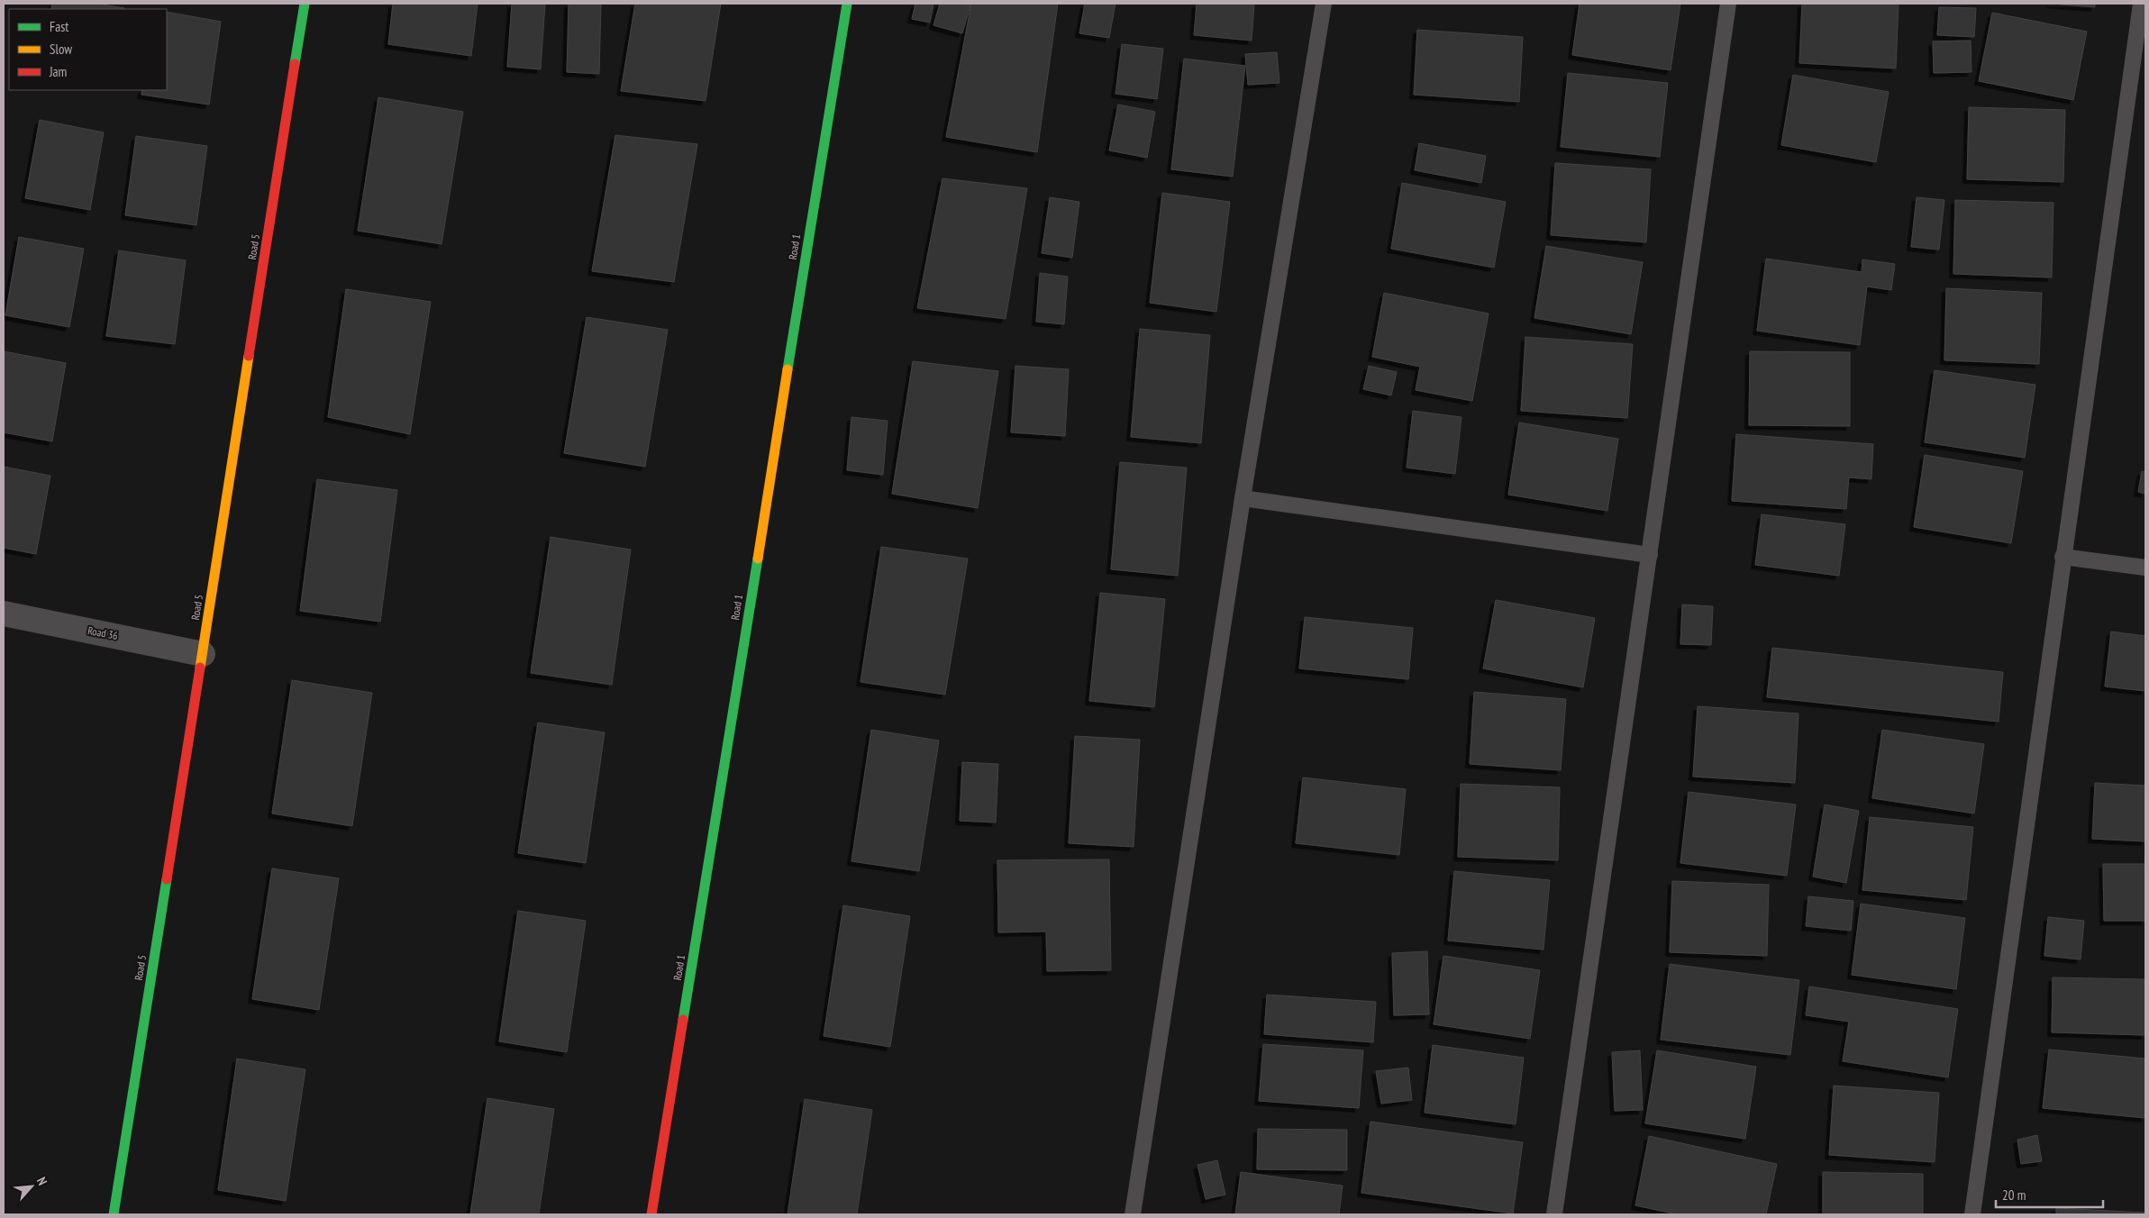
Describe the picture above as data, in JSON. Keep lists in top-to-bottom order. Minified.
{"streets":{"street":["Road 5","Road 1","Road 36"]},"crossings":[["Road 5","Road 36"]],"legend":["Fast","Slow","Jam"],"scale_bar":"20 m","north":"top right"}
